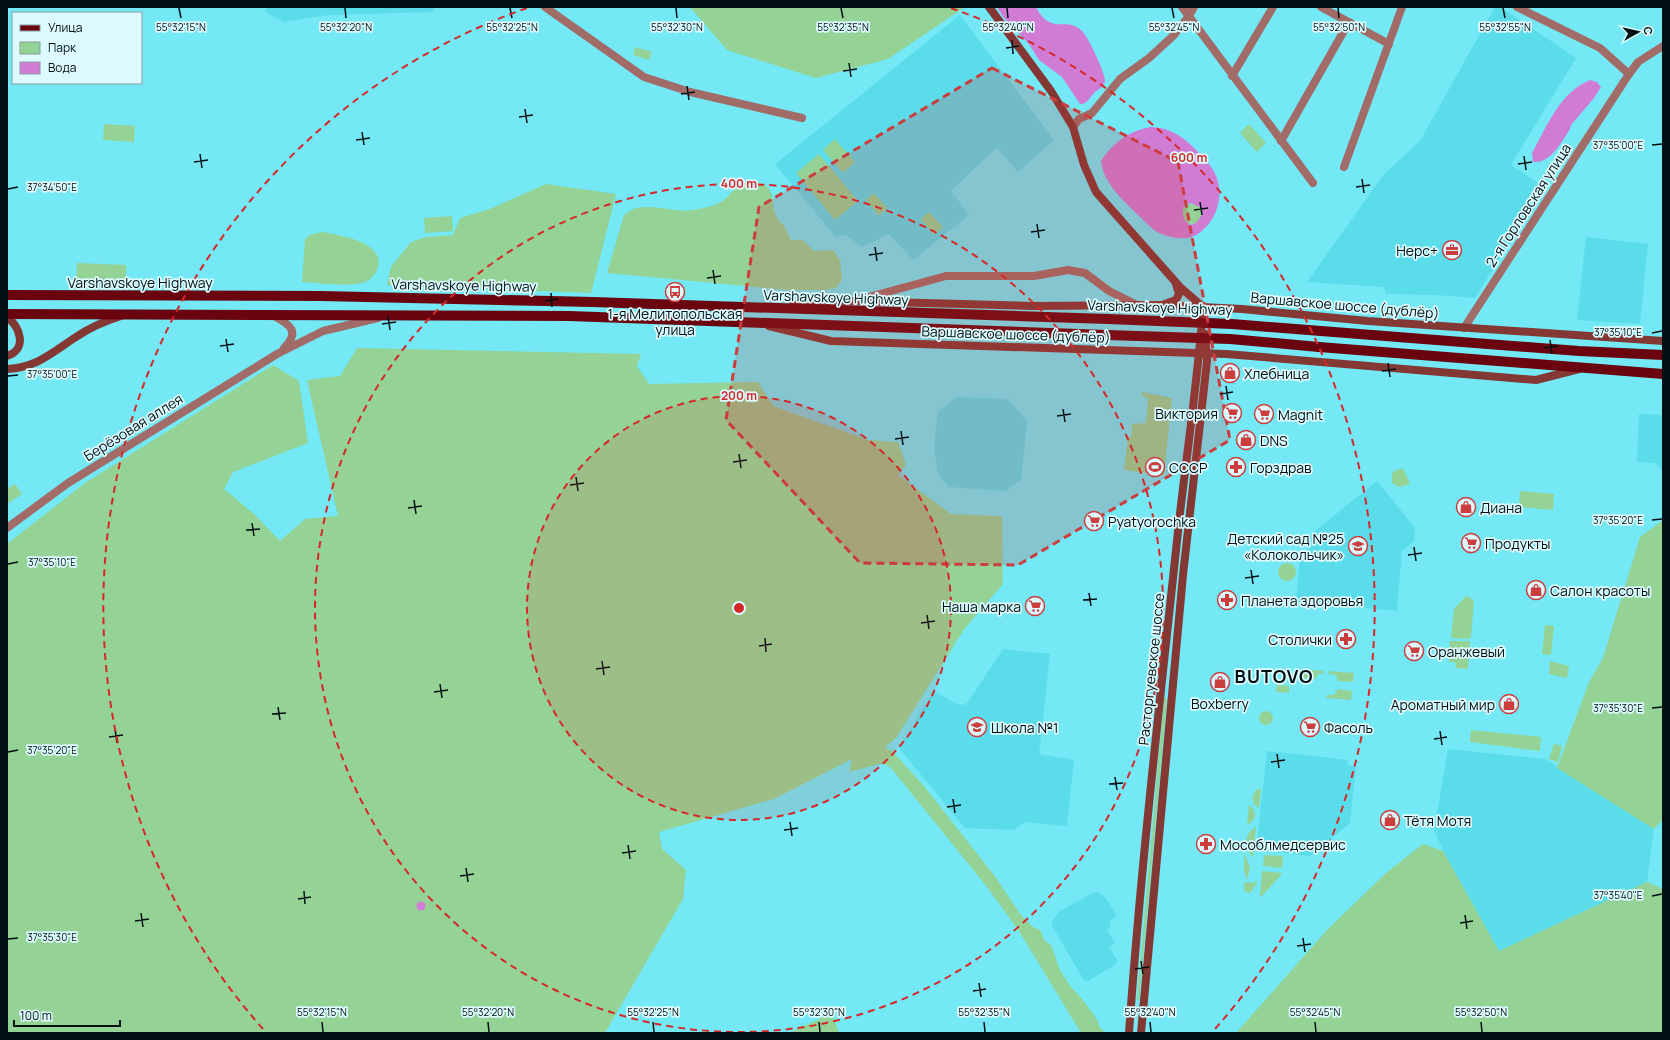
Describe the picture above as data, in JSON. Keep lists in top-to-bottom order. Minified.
{"streets":{"main road":["Varshavskoye Highway","Варшавское шоссе (дублёр)","Расторгуевское шоссе"],"street":["2-я Горловская улица","Берёзовая аллея"]},"crossings":[["2-я Горловская улица","Варшавское шоссе (дублёр)"],["Varshavskoye Highway","Варшавское шоссе (дублёр)"],["Варшавское шоссе (дублёр)","Расторгуевское шоссе"]],"districts":["BUTOVO"],"places":{"office":["Нерс+"],"bus stop":["1-я Мелитопольская улица"],"shop":["Хлебница","DNS","Диана","Салон красоты","Boxberry","Ароматный мир","Тётя Мотя"],"supermarket":["Виктория","Magnit","Pyatyorochka","Продукты","Наша марка","Оранжевый","Фасоль"],"sports":["СССР"],"pharmacy":["Горздрав","Планета здоровья","Столички","Мособлмедсервис"],"school or university":["Детский сад №25 «Колокольчик»","Школа №1"]},"legend":["Улица","Парк","Вода"],"scale_bar":"100 m","north":"right","coordinates":["55°32'15\"N","55°32'20\"N","55°32'25\"N","55°32'30\"N","55°32'35\"N","55°32'40\"N","55°32'45\"N","55°32'50\"N","55°32'55\"N","37°35'00\"E","37°34'50\"E","37°35'10\"E","37°35'20\"E","37°35'30\"E","37°35'40\"E"],"rings":["600 m","400 m","200 m"]}
